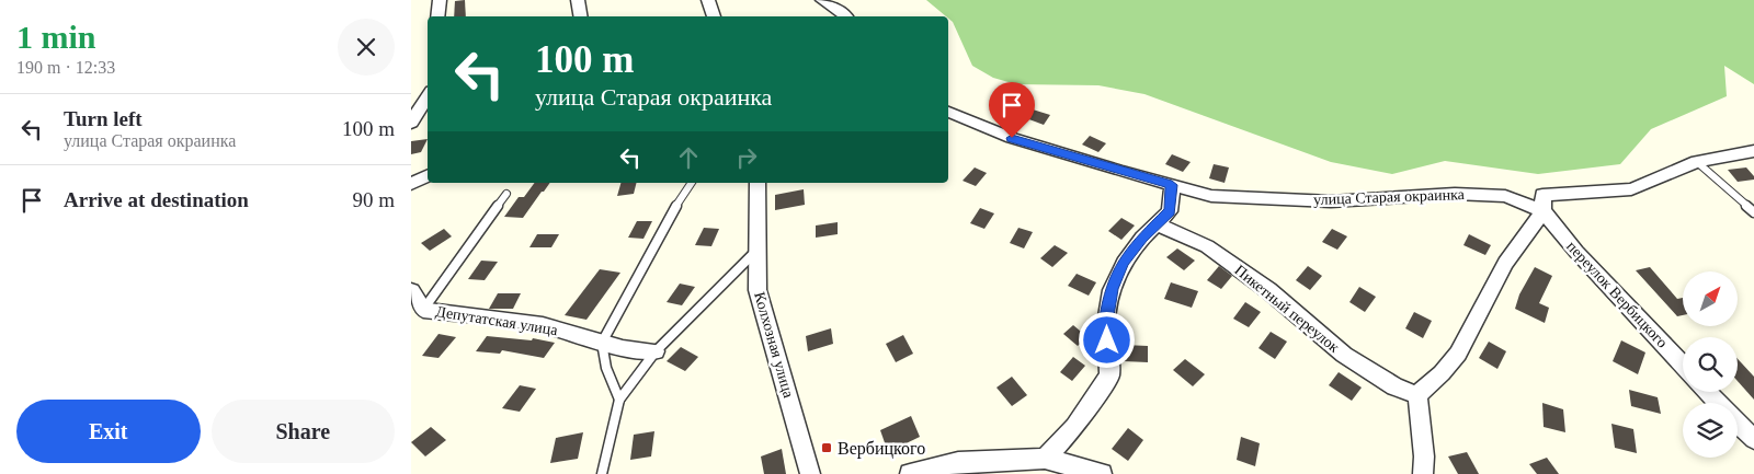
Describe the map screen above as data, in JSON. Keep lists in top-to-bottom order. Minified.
{"streets":{"street":["улица Старая окраинка","переулок Вербицкого","Пикетный переулок","Депутатская улица","Колхозная улица"]},"crossings":[["улица Старая окраинка","переулок Вербицкого"]],"places":{"transit":["Вербицкого"]},"north":"top right","page":{"heading":["1 min","190 m · 12:33"],"turn":["100 m","улица Старая окраинка"],"list":[{"name":"Turn left","note":"улица Старая окраинка","value":"100 m"},{"name":"Arrive at destination","value":"90 m"}],"buttons":["Exit","Share"]}}
